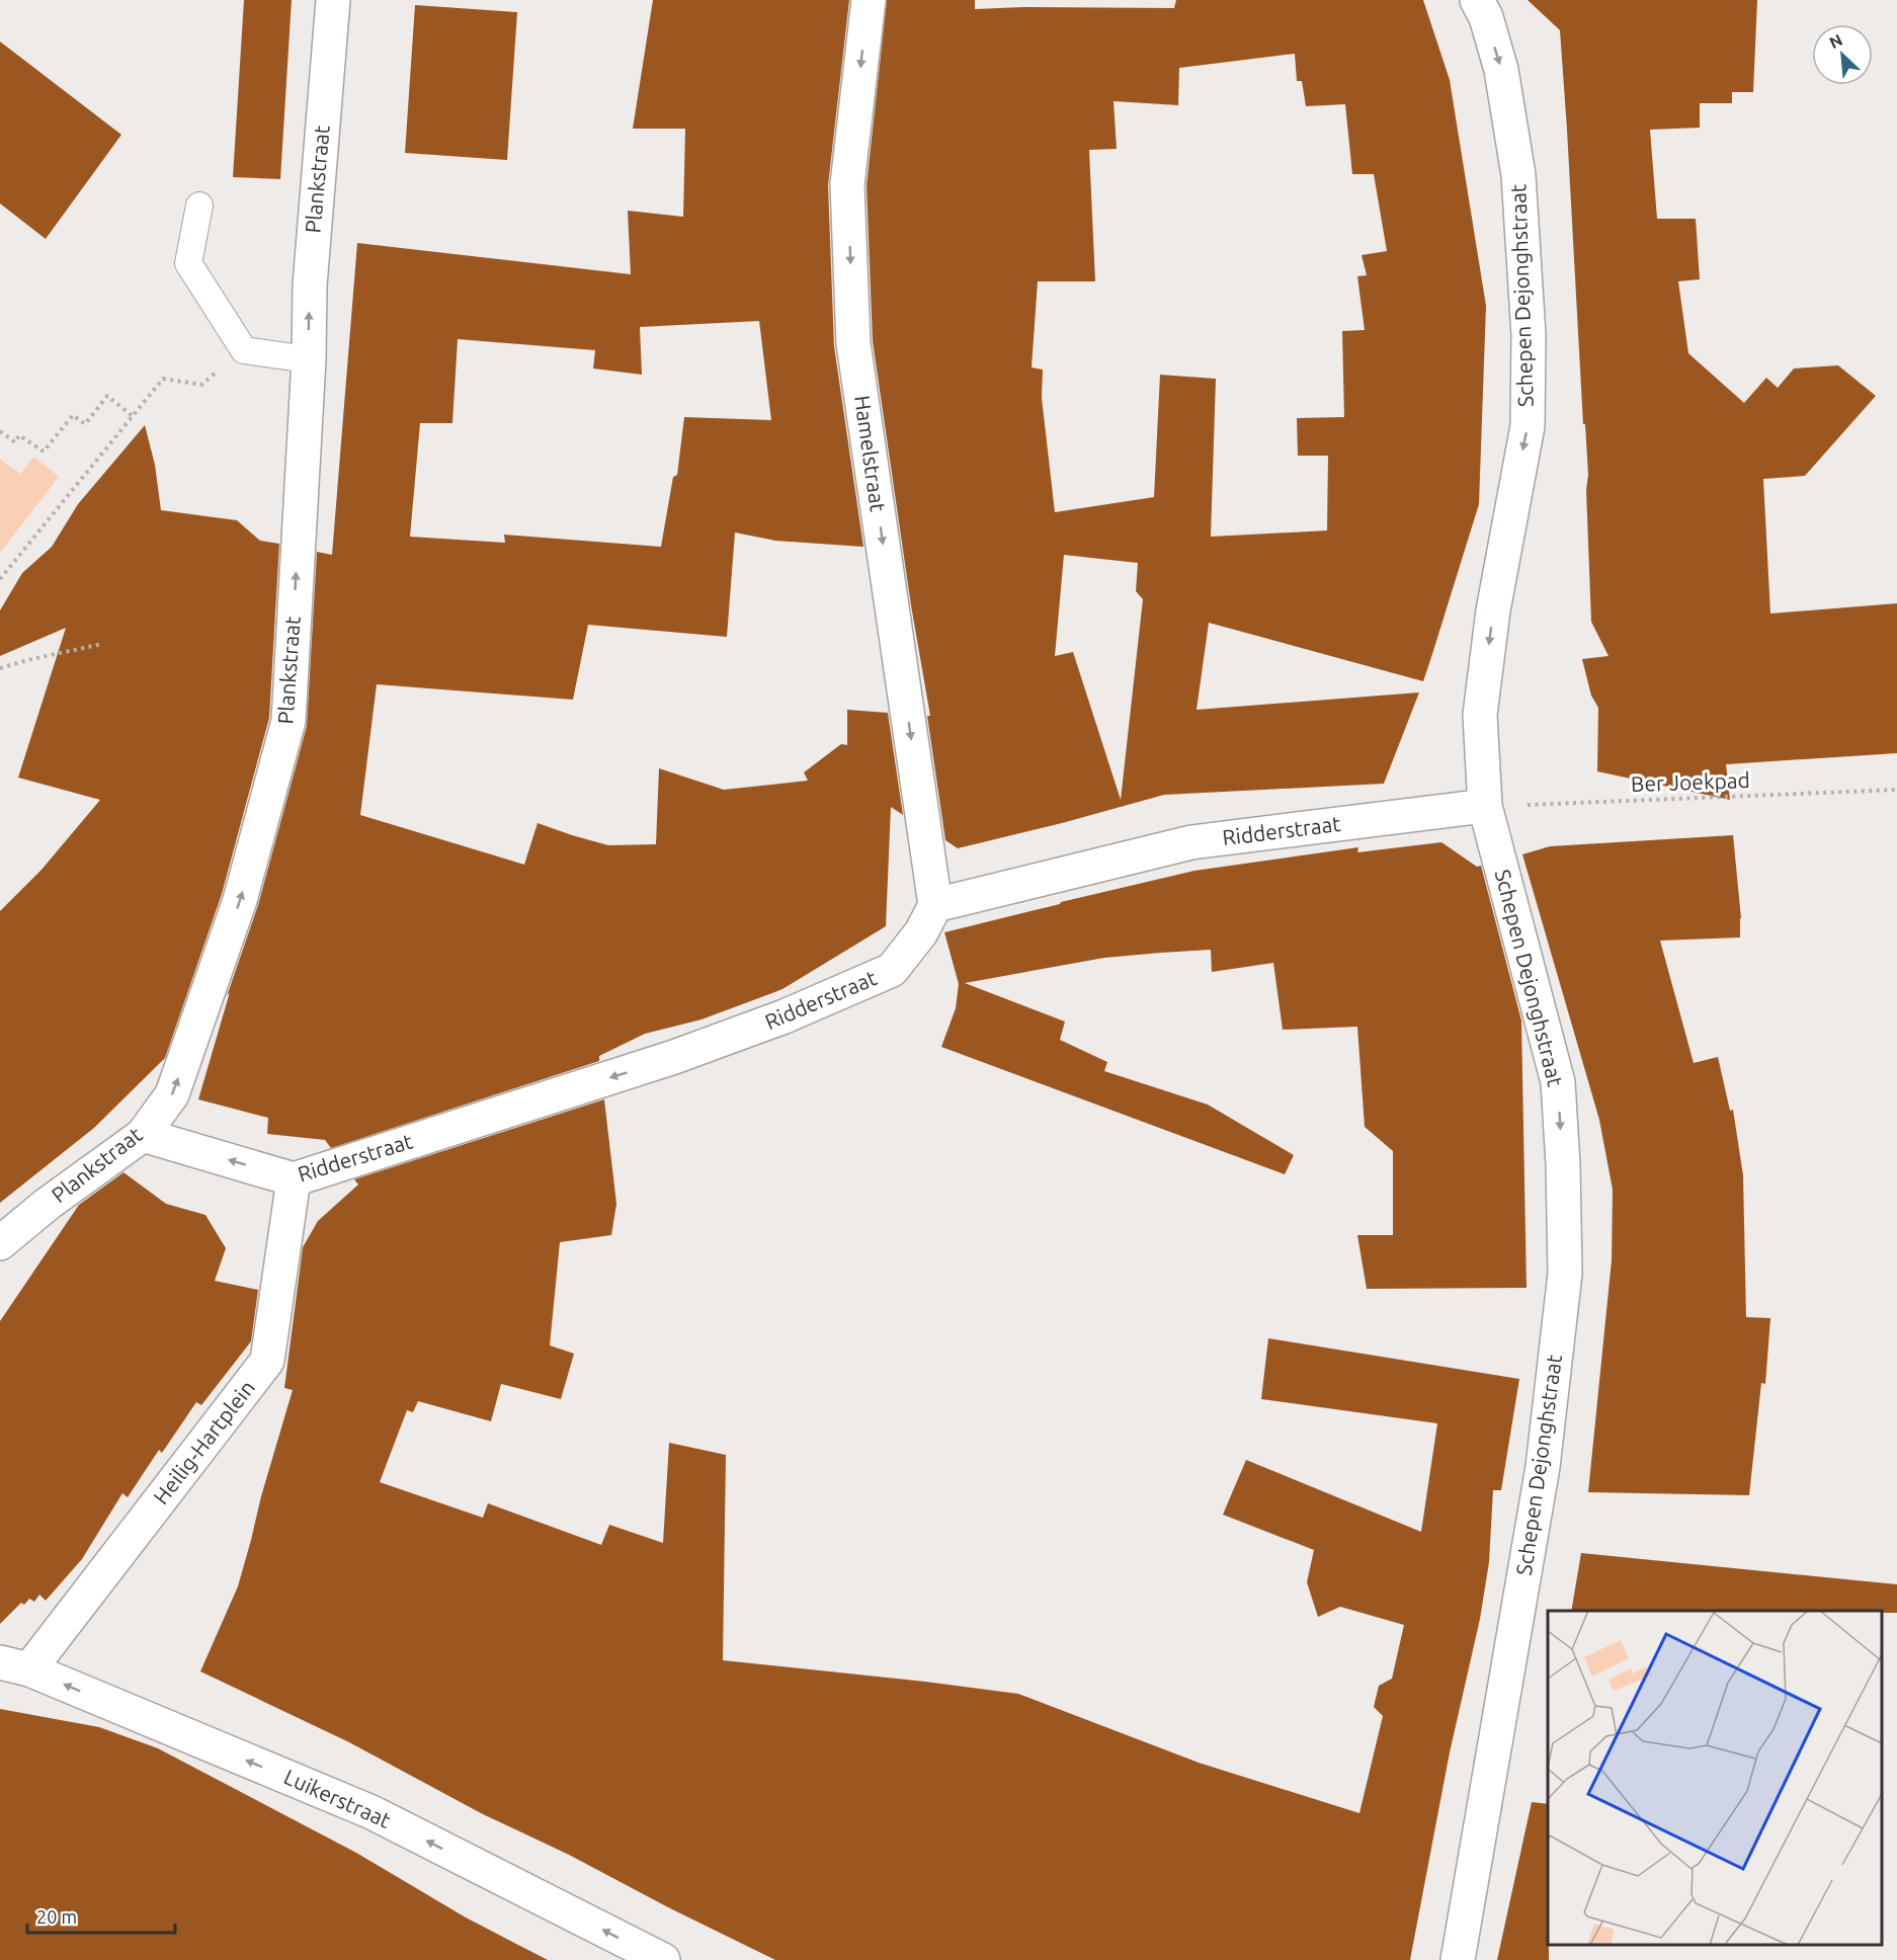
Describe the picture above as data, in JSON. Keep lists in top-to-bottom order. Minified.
{"streets":{"street":["Plankstraat","Schepen Dejonghstraat","Hamelstraat","Ridderstraat","Heilig-Hartplein","Luikerstraat"],"path":["Ber Joekpad"]},"crossings":[["Plankstraat","Ridderstraat"],["Schepen Dejonghstraat","Ber Joekpad"],["Schepen Dejonghstraat","Ridderstraat"],["Hamelstraat","Ridderstraat"],["Ber Joekpad","Ridderstraat"],["Ridderstraat","Heilig-Hartplein"],["Heilig-Hartplein","Luikerstraat"]],"one_way":["Plankstraat","Schepen Dejonghstraat","Hamelstraat","Ridderstraat","Luikerstraat"],"scale_bar":"20 m","north":"top left"}
